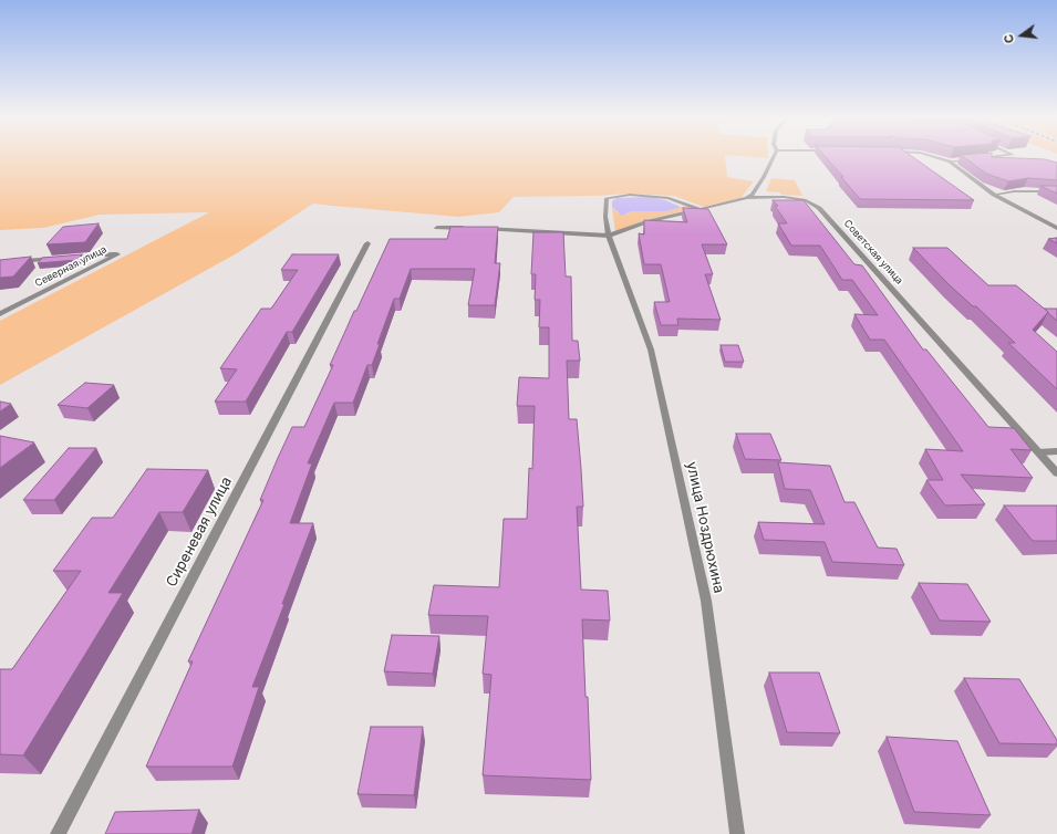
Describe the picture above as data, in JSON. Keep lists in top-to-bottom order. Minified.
{"streets":{"street":["Советская улица","Северная улица","улица Ноздрюхина","Сиреневая улица"]},"crossings":[["Советская улица","улица Ноздрюхина"]],"north":"left"}
